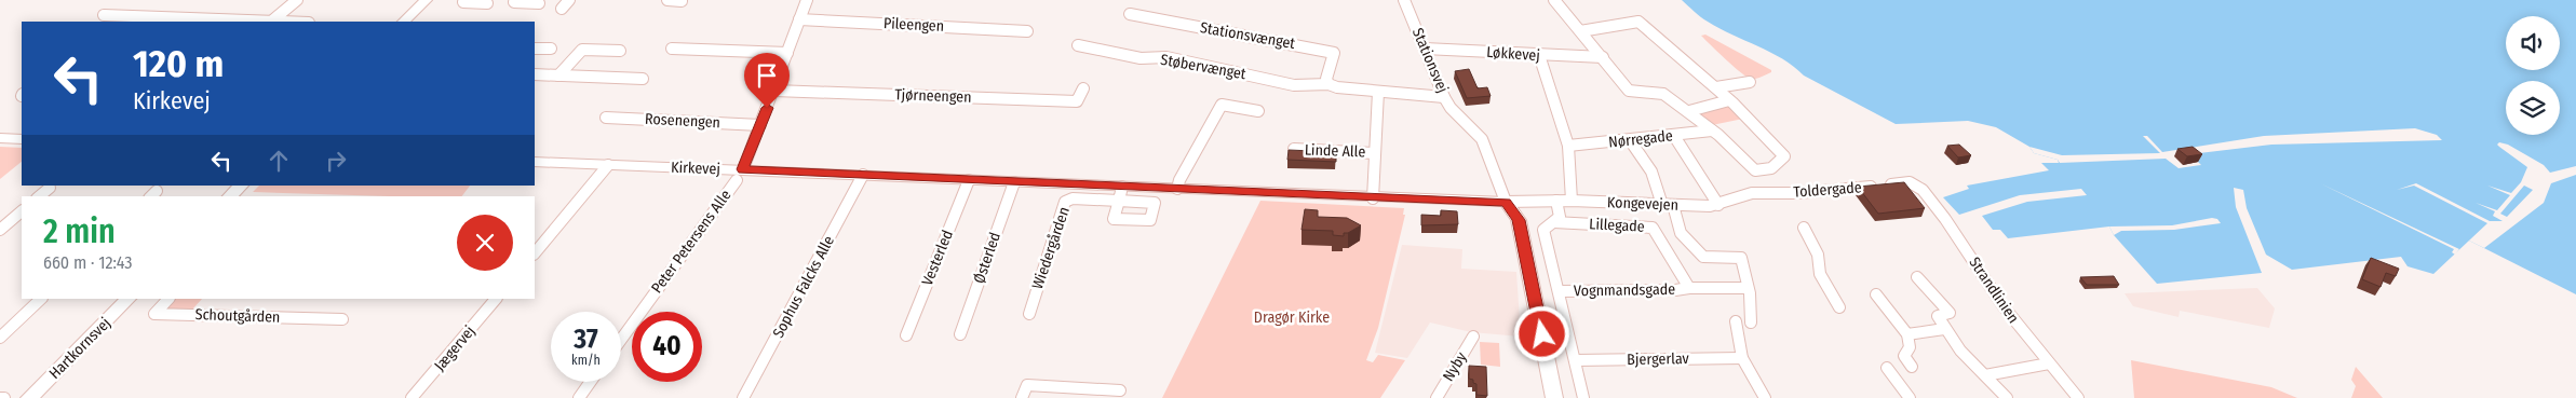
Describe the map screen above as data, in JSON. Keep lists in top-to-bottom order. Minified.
{"streets":{"main road":["Kirkevej","Hartkornsvej"],"street":["Pileengen","Stationsvænget","Løkkevej","Stationsvej","Støbervænget","Tjørneengen","Rosenengen","Nørregade","Linde Alle","Toldergade","Kongevejen","Lillegade","Peter Petersens Alle","Wiedergården","Vesterled","Østerled","Sophus Falcks Alle","Vognmandsgade","Strandlinien","Schoutgården","Jægervej","Bjergerlav","Nyby"]},"crossings":[["Pileengen","Peter Petersens Alle"],["Stationsvænget","Støbervænget"],["Løkkevej","Stationsvej"],["Stationsvej","Støbervænget"],["Stationsvej","Kirkevej"],["Stationsvej","Kongevejen"],["Støbervænget","Linde Alle"],["Tjørneengen","Peter Petersens Alle"],["Rosenengen","Peter Petersens Alle"],["Linde Alle","Kirkevej"],["Kirkevej","Kongevejen"],["Kirkevej","Peter Petersens Alle"],["Kirkevej","Wiedergården"],["Kirkevej","Vesterled"],["Kirkevej","Østerled"],["Kirkevej","Sophus Falcks Alle"],["Toldergade","Kongevejen"],["Toldergade","Strandlinien"],["Lillegade","Vognmandsgade"]],"parks":["Dragør Kirke"],"page":{"turn":["120 m","Kirkevej"],"heading":["2 min","660 m · 12:43"],"speed":"37 km/h","limit":"40"}}
